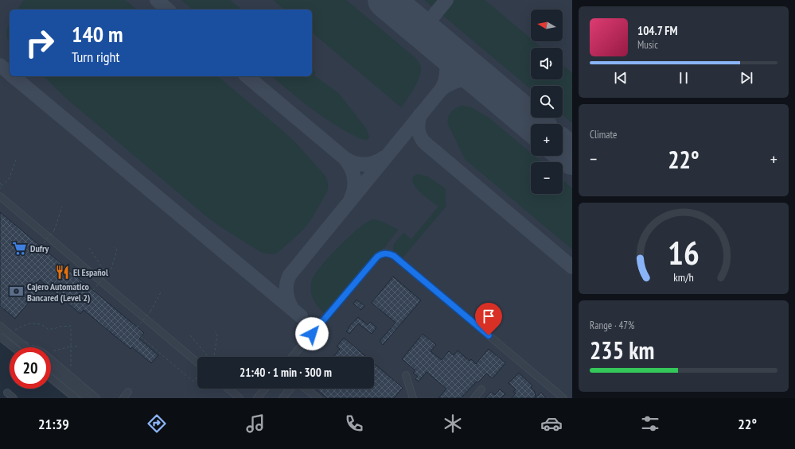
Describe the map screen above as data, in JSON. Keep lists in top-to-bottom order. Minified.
{"places":{"supermarket":["Dufry"],"restaurant":["El Español"],"bank":["Cajero Automatico Bancared (Level 2)"]},"north":"left","page":{"map_buttons":["+","−"],"turn":["140 m","Turn right"],"song":["104.7 FM","Music"],"tile":["Climate",["Range · 47%","235 km"]],"heat":["−","22°","+"],"limit":"20","trip":"21:40 · 1 min · 300 m","tabs":["21:39","22°"],"gauge":["16","km/h"]}}
